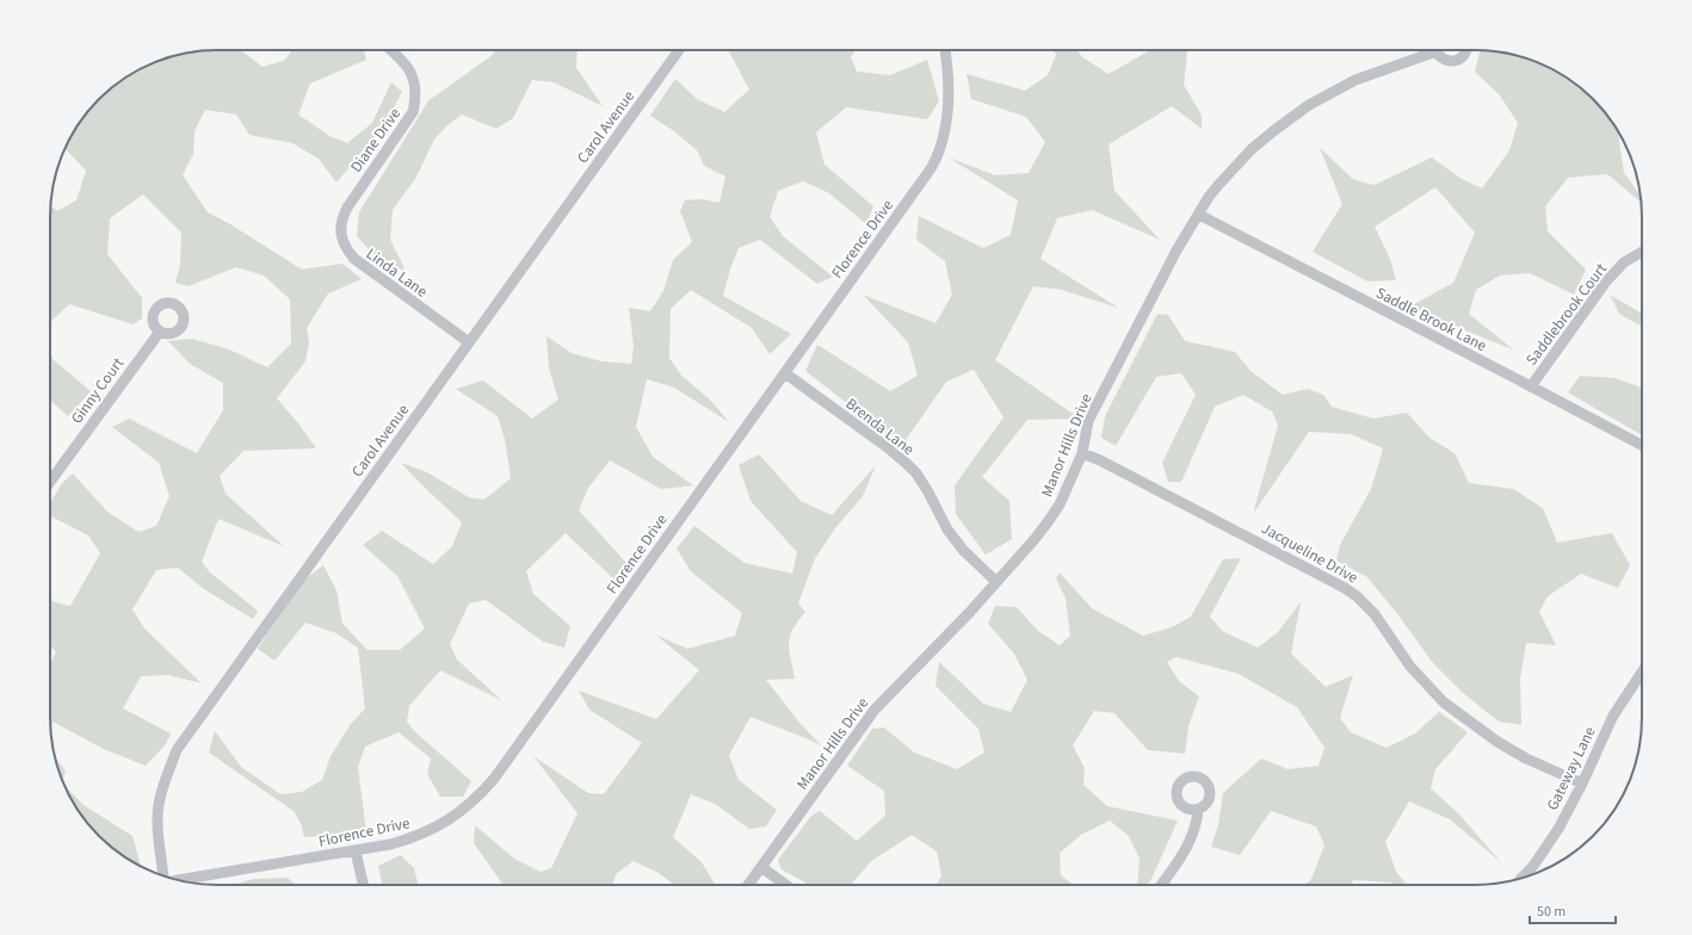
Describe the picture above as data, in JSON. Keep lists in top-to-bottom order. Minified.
{"streets":{"street":["Carol Avenue","Diane Drive","Florence Drive","Linda Lane","Saddlebrook Court","Saddle Brook Lane","Ginny Court","Brenda Lane","Manor Hills Drive","Jacqueline Drive","Gateway Lane"]},"crossings":[["Carol Avenue","Linda Lane"],["Diane Drive","Linda Lane"],["Florence Drive","Brenda Lane"],["Saddlebrook Court","Saddle Brook Lane"],["Saddle Brook Lane","Manor Hills Drive"],["Brenda Lane","Manor Hills Drive"],["Manor Hills Drive","Jacqueline Drive"],["Jacqueline Drive","Gateway Lane"]],"scale_bar":"50 m"}
